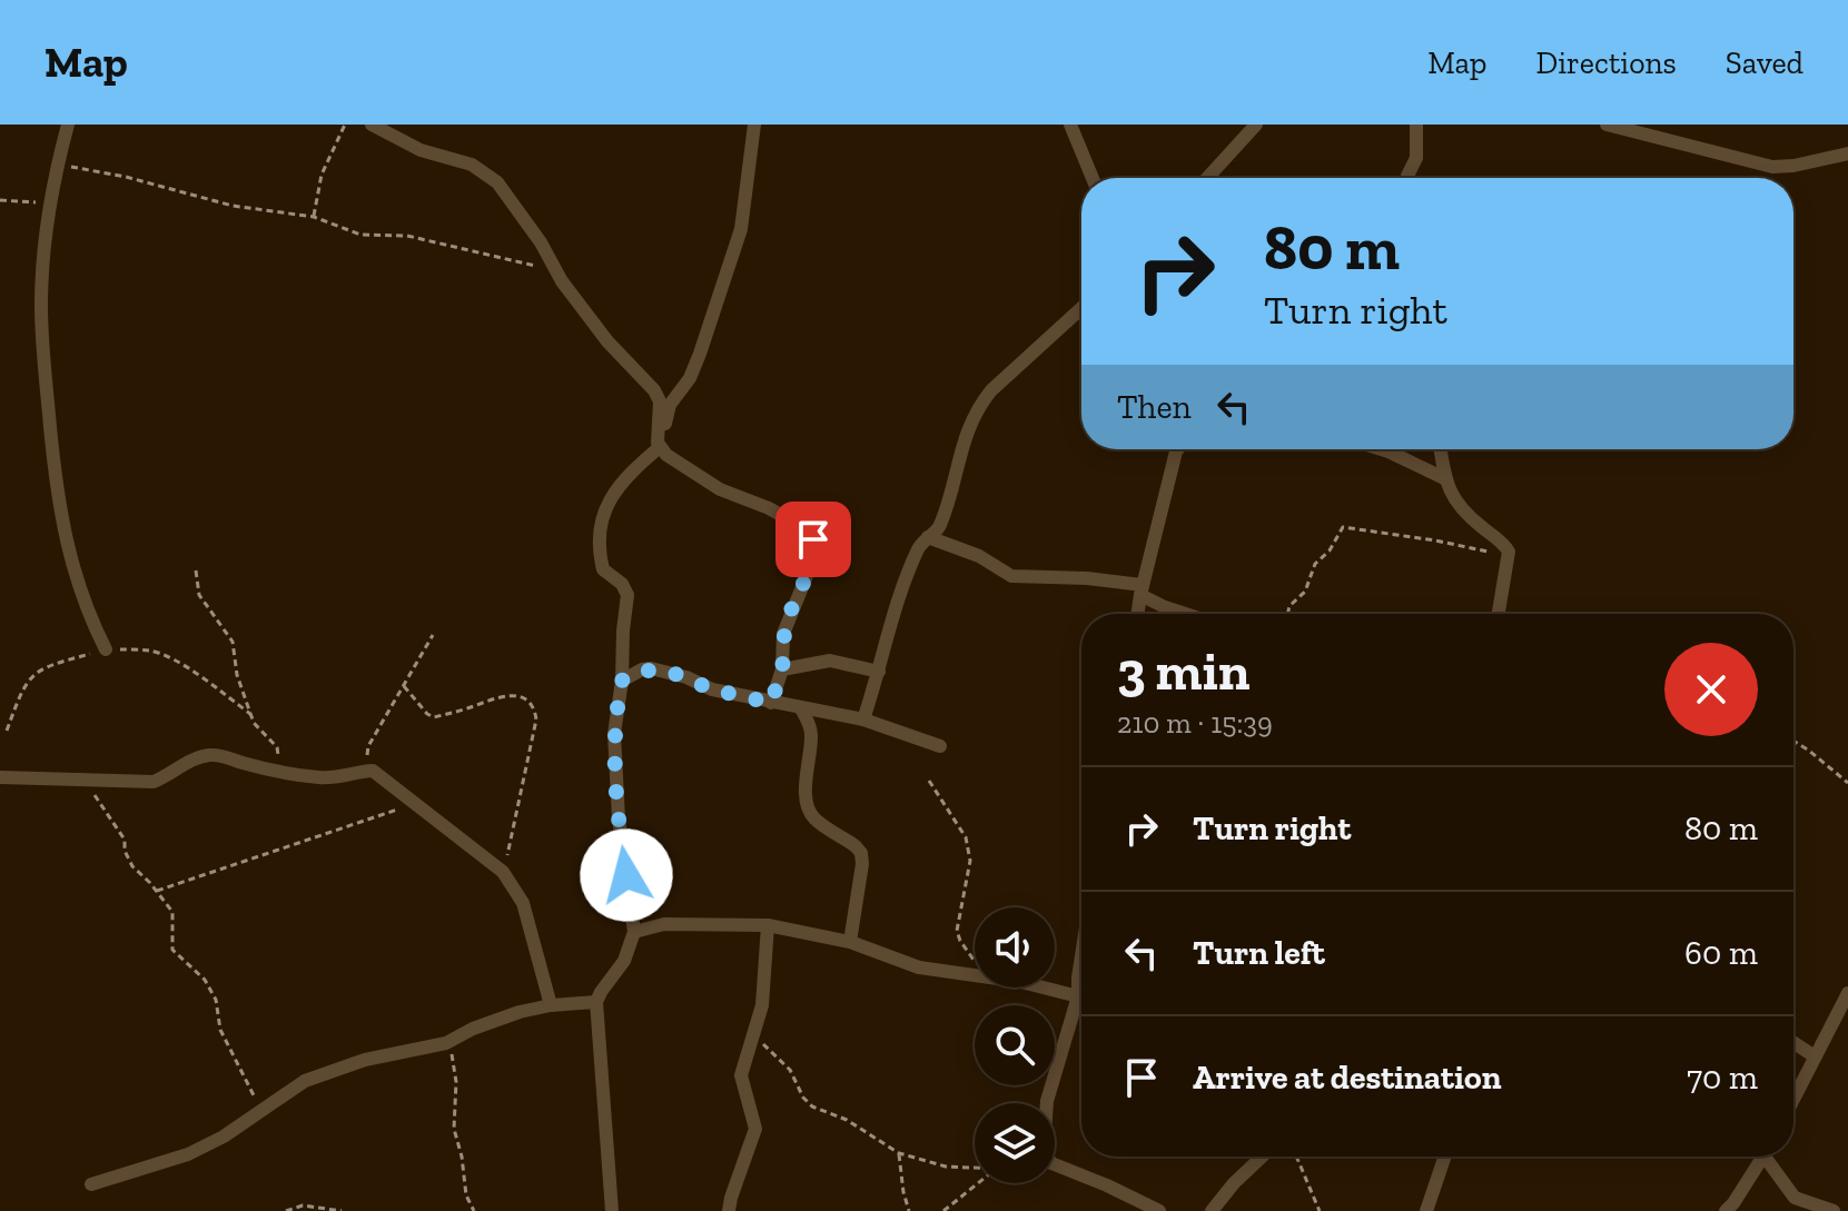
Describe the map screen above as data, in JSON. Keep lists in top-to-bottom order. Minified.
{"page":{"header":"Map","nav":["Map","Directions","Saved"],"turn":["80 m","Turn right"],"then":"Then","heading":["3 min","210 m · 15:39"],"list":[{"name":"Turn right","value":"80 m"},{"name":"Turn left","value":"60 m"},{"name":"Arrive at destination","value":"70 m"}]}}
